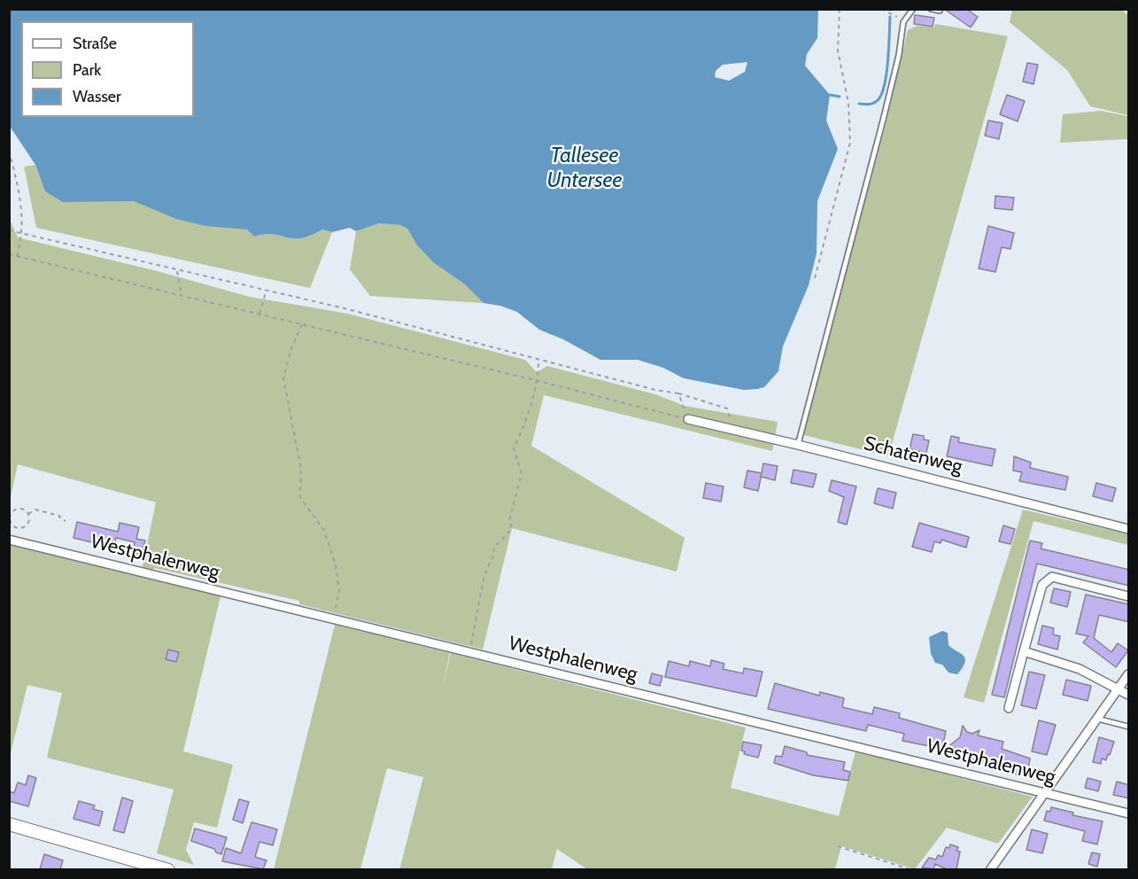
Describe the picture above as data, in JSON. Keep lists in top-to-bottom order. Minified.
{"streets":{"street":["Schatenweg","Westphalenweg"]},"water":["Tallesee Untersee"],"legend":["Straße","Park","Wasser"]}
